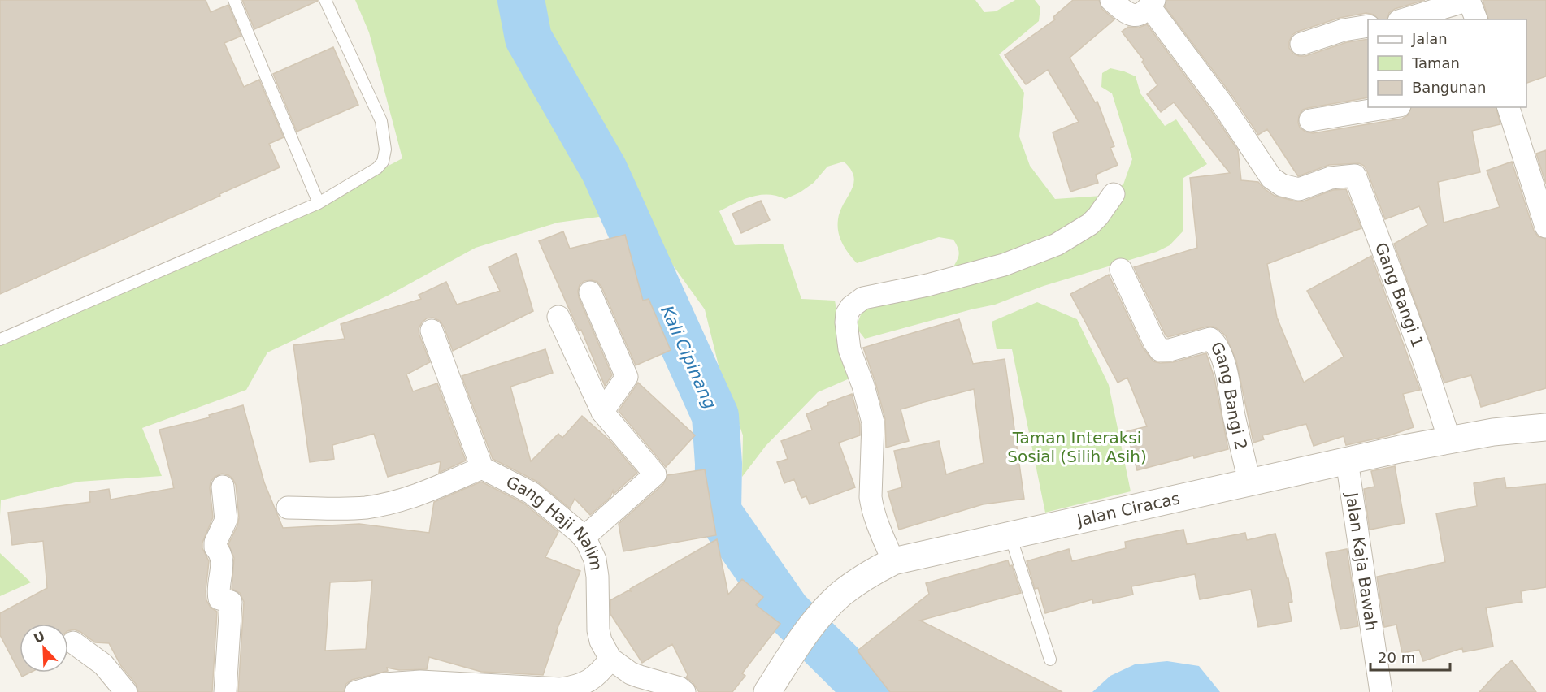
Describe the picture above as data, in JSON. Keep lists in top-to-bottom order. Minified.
{"streets":{"street":["Gang Bangi 1","Gang Bangi 2","Jalan Ciracas","Gang Haji Nalim","Jalan Kaja Bawah"]},"crossings":[["Gang Bangi 1","Jalan Ciracas"],["Gang Bangi 2","Jalan Ciracas"],["Jalan Ciracas","Jalan Kaja Bawah"]],"water":["Kali Cipinang"],"parks":["Taman Interaksi Sosial (Silih Asih)"],"legend":["Jalan","Taman","Bangunan"],"scale_bar":"20 m","north":"top left"}
